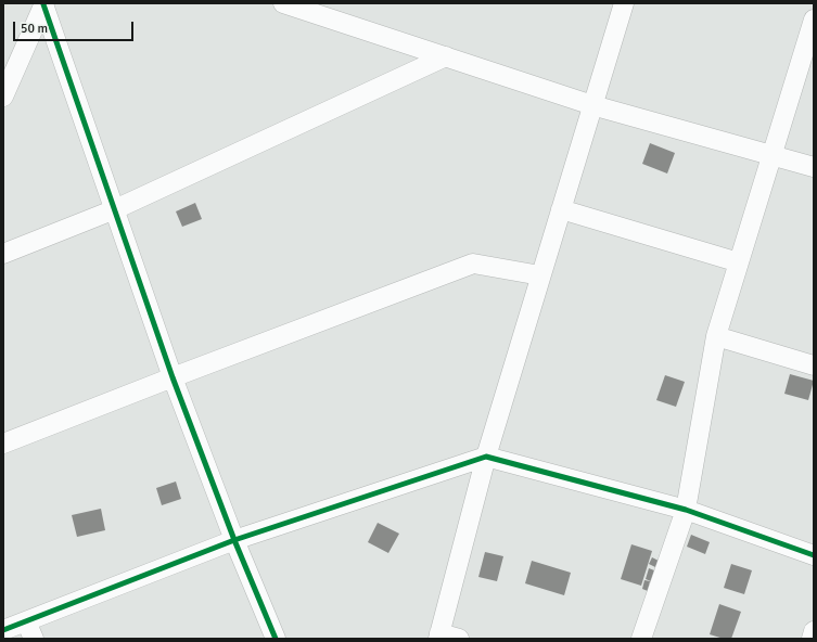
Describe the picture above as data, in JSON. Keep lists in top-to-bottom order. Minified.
{"scale_bar":"50 m"}
